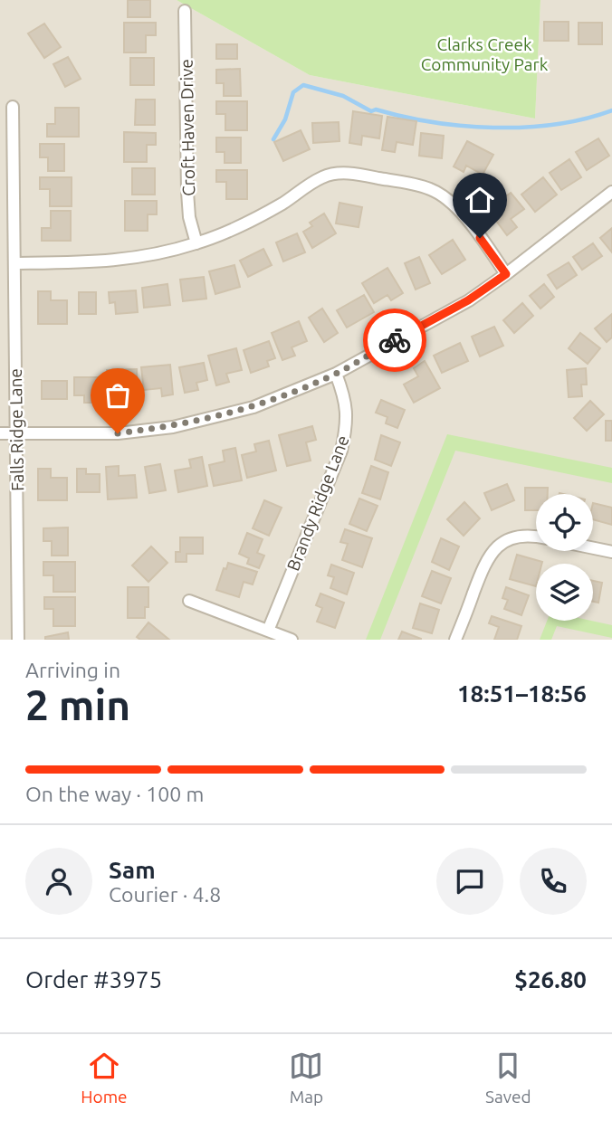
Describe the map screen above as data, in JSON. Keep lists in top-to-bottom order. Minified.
{"streets":{"street":["Croft Haven Drive","Falls Ridge Lane","Brandy Ridge Lane"]},"parks":["Clarks Creek Community Park"],"page":{"heading":["2 min","Arriving in","18:51–18:56"],"panel":["Sam","Courier · 4.8","Order #3975","$26.80"],"bar":"On the way · 100 m","tabs":["Home","Map","Saved"]}}
